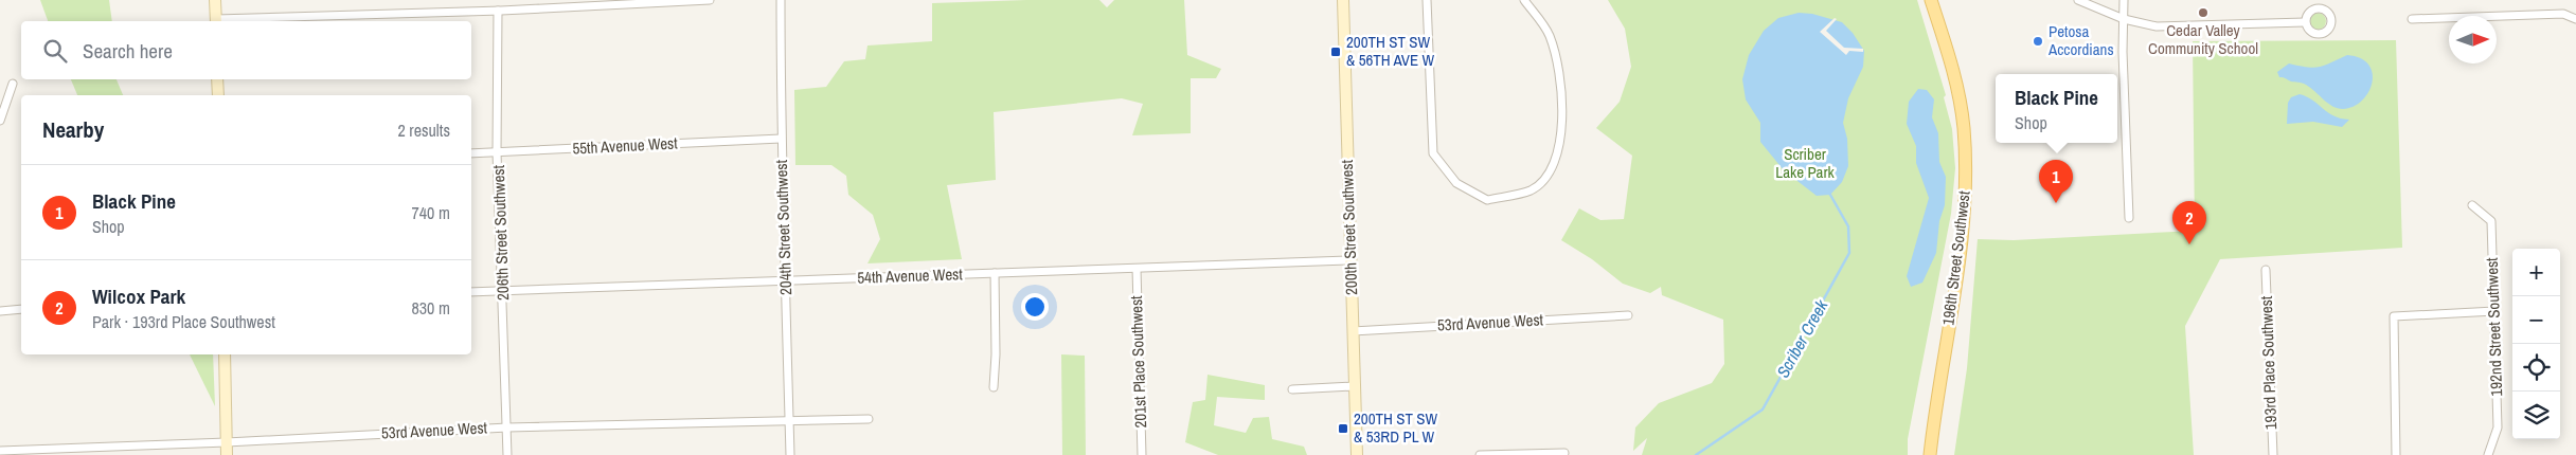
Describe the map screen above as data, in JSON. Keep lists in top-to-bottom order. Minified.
{"streets":{"main road":["196th Street Southwest"],"street":["55th Avenue West","204th Street Southwest","200th Street Southwest","206th Street Southwest","54th Avenue West","53rd Avenue West","192nd Street Southwest","201st Place Southwest","193rd Place Southwest"]},"crossings":[["55th Avenue West","204th Street Southwest"],["55th Avenue West","206th Street Southwest"],["204th Street Southwest","54th Avenue West"],["204th Street Southwest","53rd Avenue West"],["200th Street Southwest","54th Avenue West"],["200th Street Southwest","53rd Avenue West"],["206th Street Southwest","54th Avenue West"],["206th Street Southwest","53rd Avenue West"],["54th Avenue West","201st Place Southwest"]],"water":["Scriber Creek"],"parks":["Scriber Lake Park"],"places":{"other":["Cedar Valley Community School","Petosa Accordians"],"transit":["200TH ST SW & 56TH AVE W","200TH ST SW & 53RD PL W"]},"north":"right","page":{"search":"Search here","popup":["Black Pine","Shop"],"heading":["Nearby","2 results"],"pins":["1","2"],"list":[{"mark":"1","name":"Black Pine","note":"Shop","value":"740 m"},{"mark":"2","name":"Wilcox Park","note":"Park · 193rd Place Southwest","value":"830 m"}],"map_buttons":["+","−"]}}
